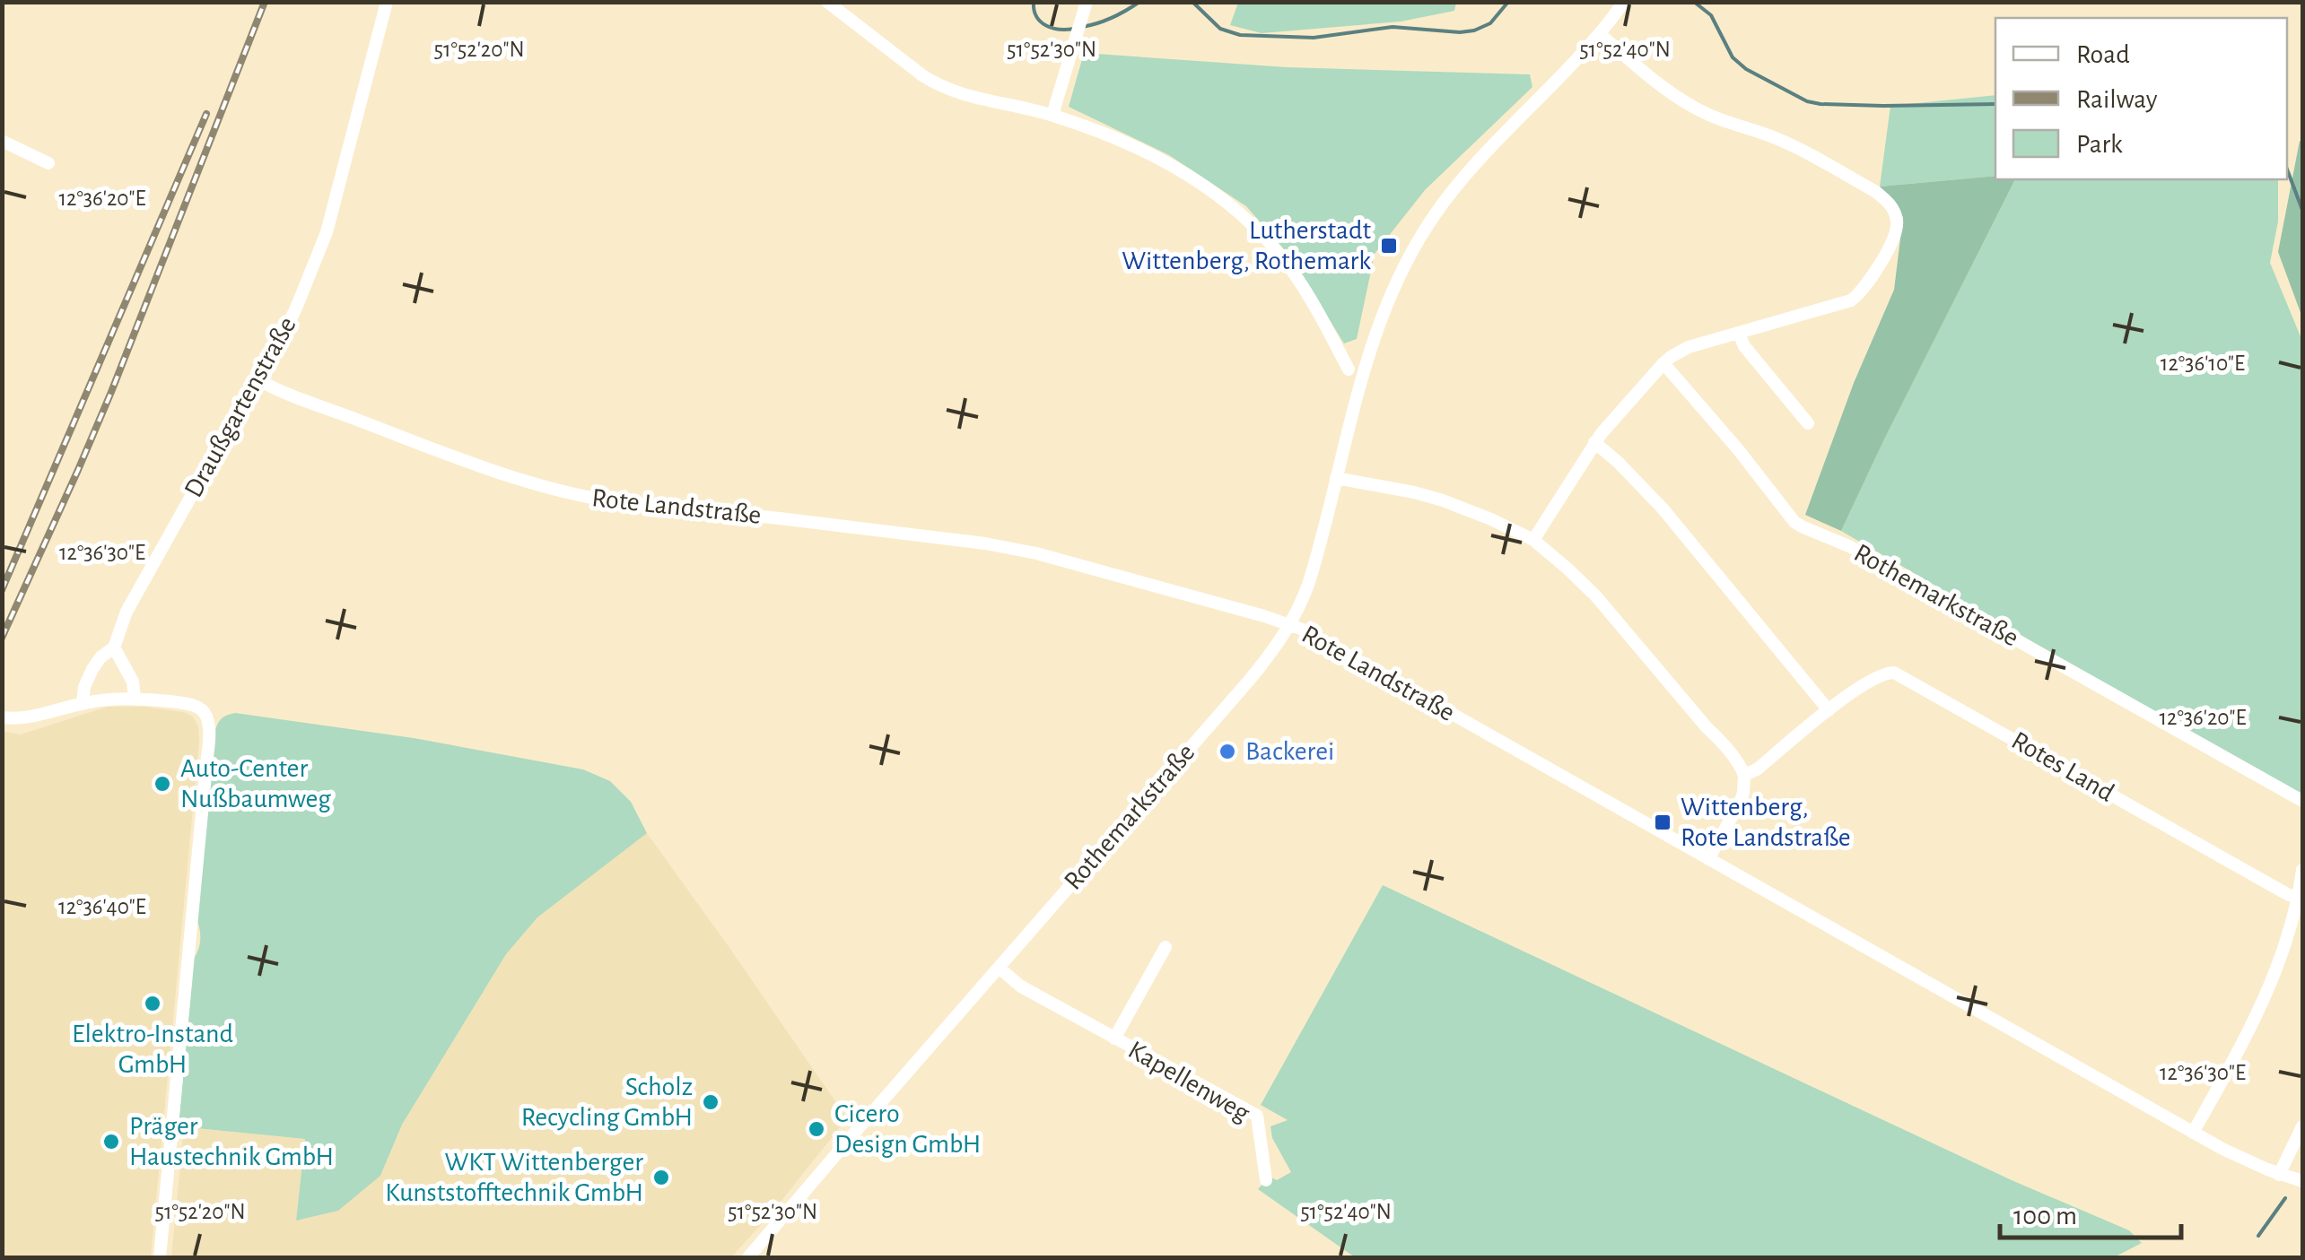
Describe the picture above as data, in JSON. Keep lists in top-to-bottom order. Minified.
{"streets":{"street":["Draußgartenstraße","Rote Landstraße","Rothemarkstraße","Rotes Land","Kapellenweg"]},"crossings":[["Draußgartenstraße","Rote Landstraße"],["Rote Landstraße","Rothemarkstraße"],["Rothemarkstraße","Kapellenweg"]],"places":{"transit":["Lutherstadt Wittenberg, Rothemark","Wittenberg, Rote Landstraße"],"other":["Backerei","Auto-Center Nußbaumweg","Elektro-Instand GmbH","Scholz Recycling GmbH","Cicero Design GmbH","Präger Haustechnik GmbH","WKT Wittenberger Kunststofftechnik GmbH"]},"legend":["Road","Railway","Park"],"scale_bar":"100 m","coordinates":["51°52'20\"N","51°52'30\"N","51°52'40\"N","12°36'20\"E","12°36'10\"E","12°36'30\"E","12°36'40\"E"]}
